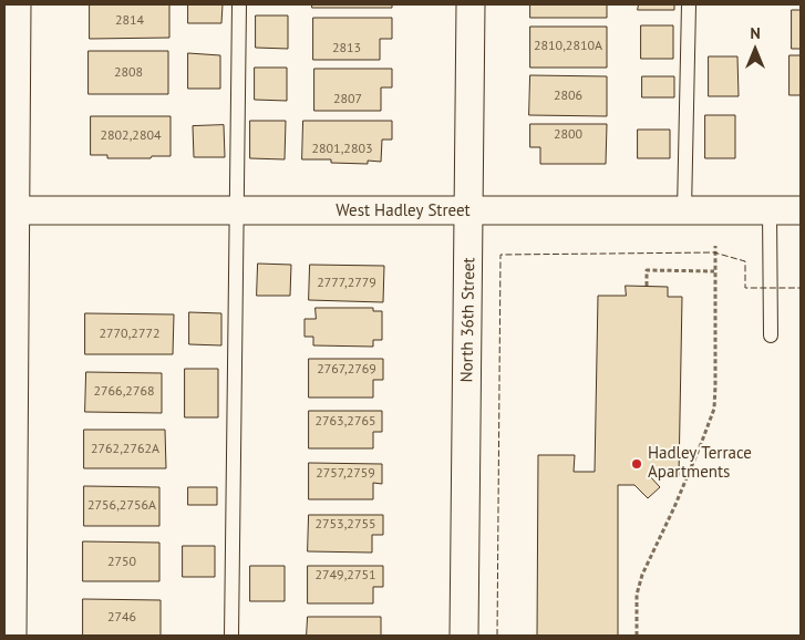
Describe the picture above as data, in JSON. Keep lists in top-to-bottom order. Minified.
{"streets":{"street":["West Hadley Street","North 36th Street"]},"crossings":[["West Hadley Street","North 36th Street"]],"places":["Hadley Terrace Apartments"],"house_numbers":["2814","2810,2810A","2813","2808","2806","2807","2800","2802,2804","2801,2803","2777,2779","2770,2772","2767,2769","2766,2768","2763,2765","2762,2762A","2757,2759","2756,2756A","2753,2755","2750","2749,2751","2746"],"north":"top"}
